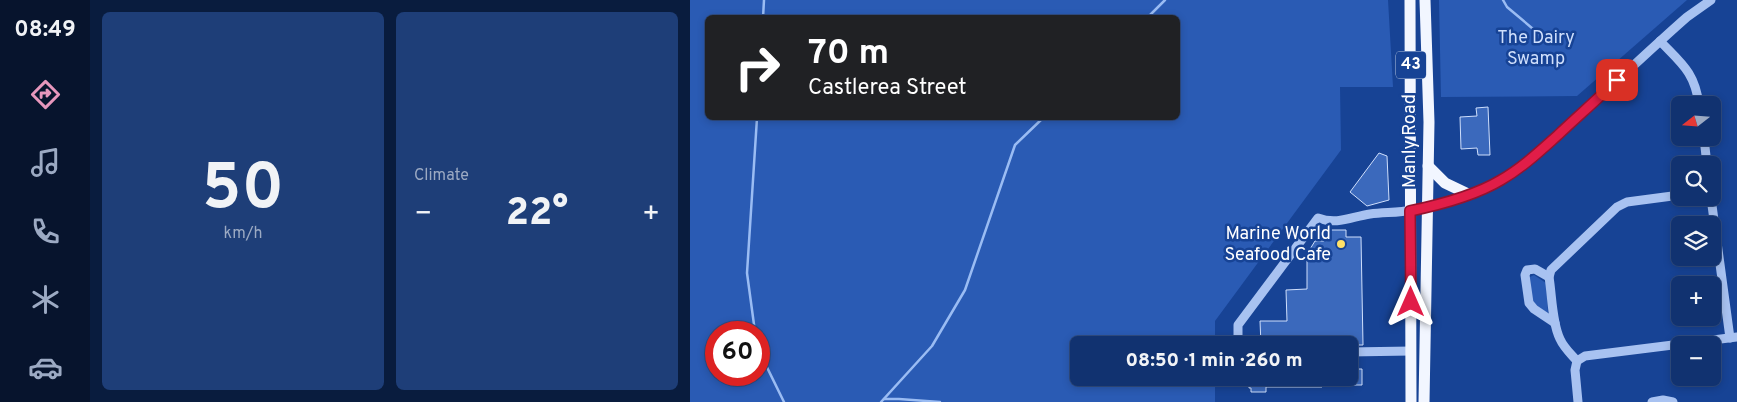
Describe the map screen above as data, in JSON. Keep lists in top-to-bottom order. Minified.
{"streets":{"main road":["43","Manly Road"]},"parks":["The Dairy Swamp"],"places":["Marine World Seafood Cafe"],"north":"left","page":{"tabs":"08:49","tile":[["50","km/h"],"Climate"],"turn":["70 m","Castlerea Street"],"map_buttons":["+","−"],"heat":["−","22°","+"],"limit":"60","trip":"08:50 · 1 min · 260 m"}}
